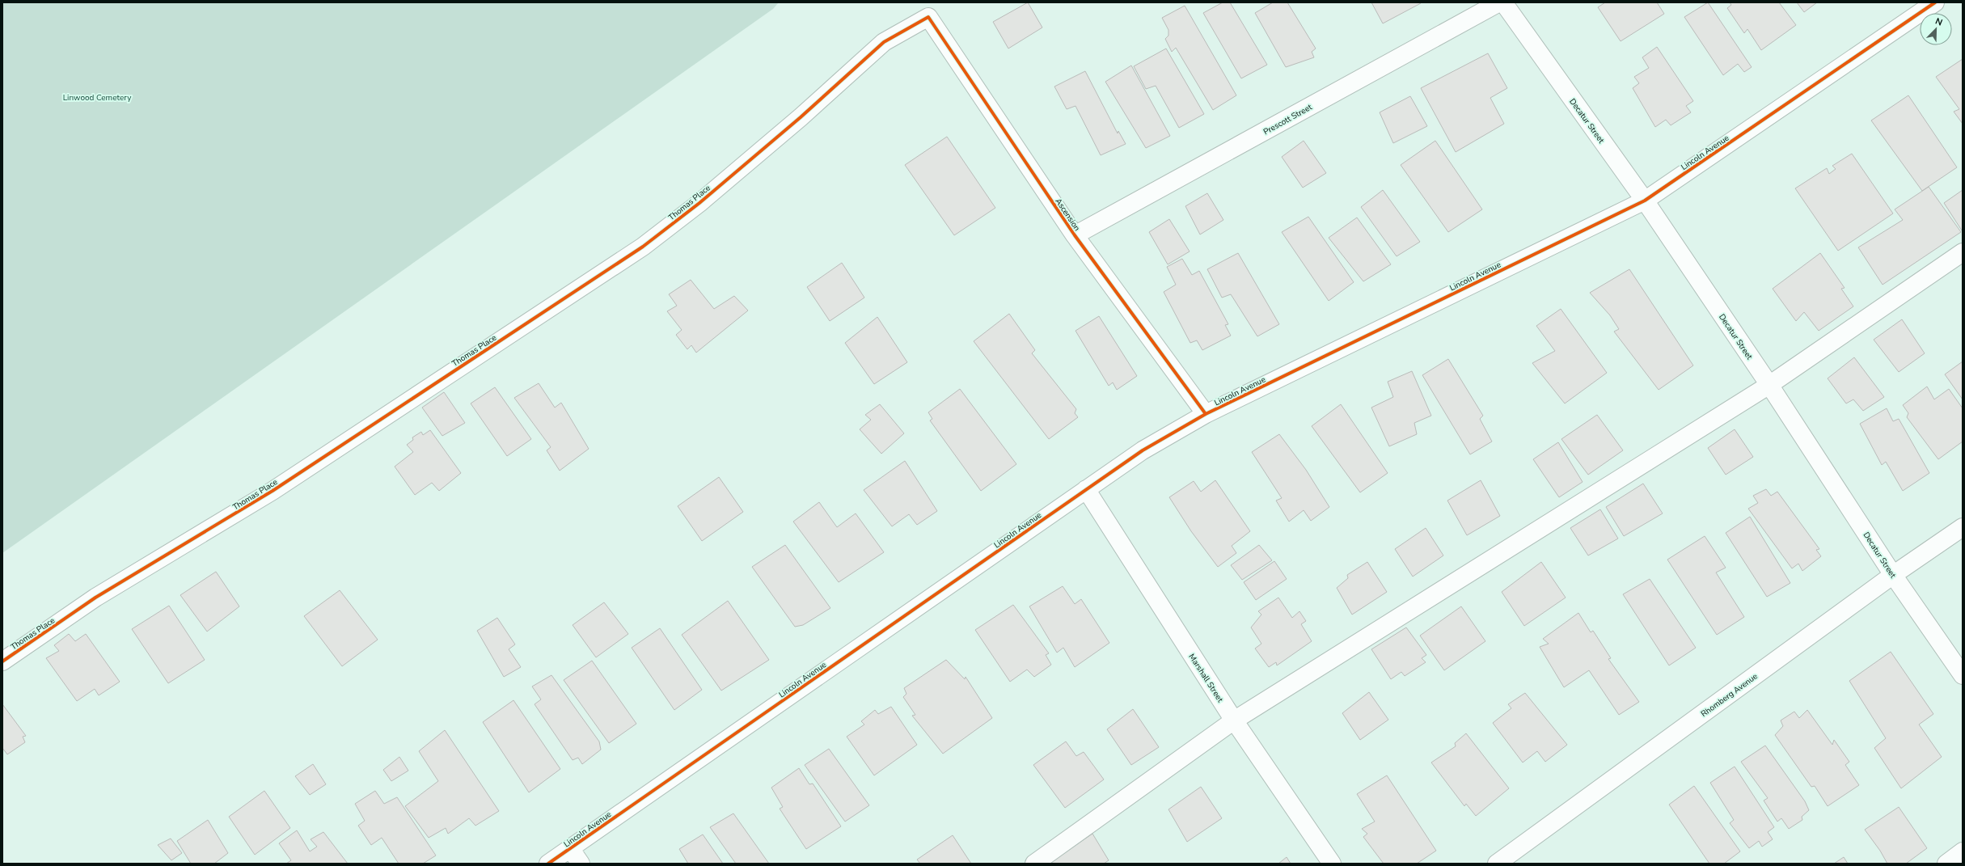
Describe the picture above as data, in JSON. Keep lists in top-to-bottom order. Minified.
{"streets":{"street":["Prescott Street","Decatur Street","Lincoln Avenue","Thomas Place","Ascension","Marshall Street","Rhomberg Avenue"]},"crossings":[["Prescott Street","Ascension"],["Decatur Street","Lincoln Avenue"],["Decatur Street","Rhomberg Avenue"],["Lincoln Avenue","Ascension"],["Lincoln Avenue","Marshall Street"],["Thomas Place","Ascension"]],"parks":["Linwood Cemetery"],"north":"top right"}
